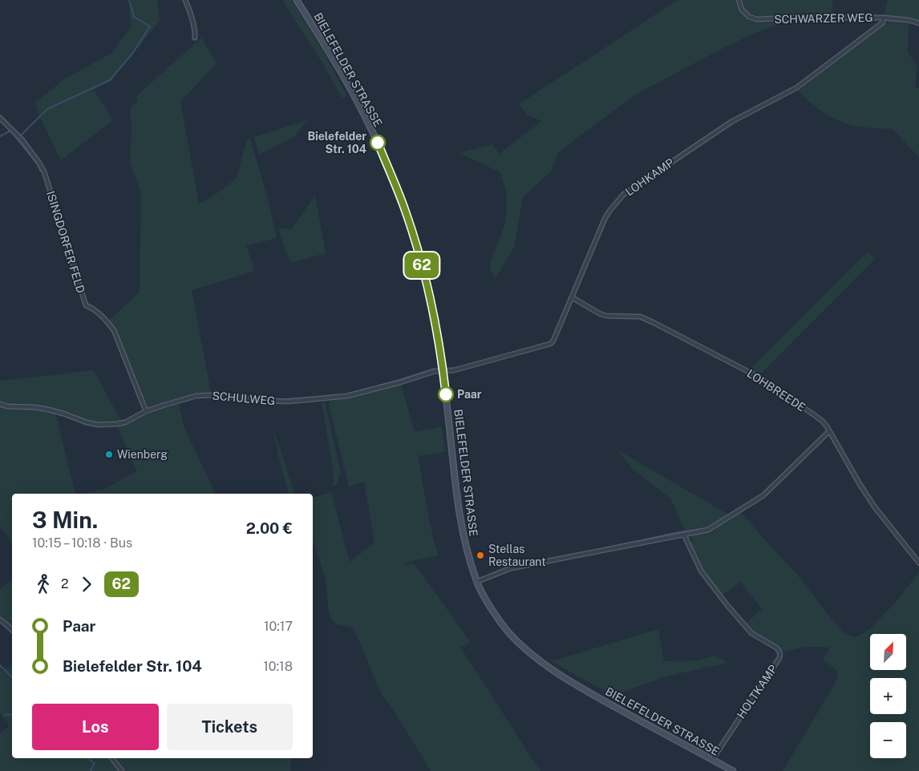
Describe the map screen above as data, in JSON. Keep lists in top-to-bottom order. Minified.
{"streets":{"main road":["BIELEFELDER STRASSE"],"street":["SCHWARZER WEG","LOHKAMP","ISINGDORFER FELD","LOHBREEDE","SCHULWEG","HOLTKAMP"]},"crossings":[["SCHWARZER WEG","LOHKAMP"],["BIELEFELDER STRASSE","LOHKAMP"],["BIELEFELDER STRASSE","SCHULWEG"],["BIELEFELDER STRASSE","HOLTKAMP"],["LOHKAMP","LOHBREEDE"],["LOHKAMP","SCHULWEG"],["ISINGDORFER FELD","SCHULWEG"]],"places":["Bielefelder Str. 104","Paar","Wienberg","Stellas Restaurant"],"lines":["bus line 62"],"north":"top right","page":{"on_map":"62","heading":["3 Min.","10:15 – 10:18 · Bus","2.00 €"],"legs":["2","62"],"list":[{"name":"Paar","value":"10:17"},{"name":"Bielefelder Str. 104","value":"10:18"}],"map_buttons":["+","−"],"buttons":["Los","Tickets"]}}
